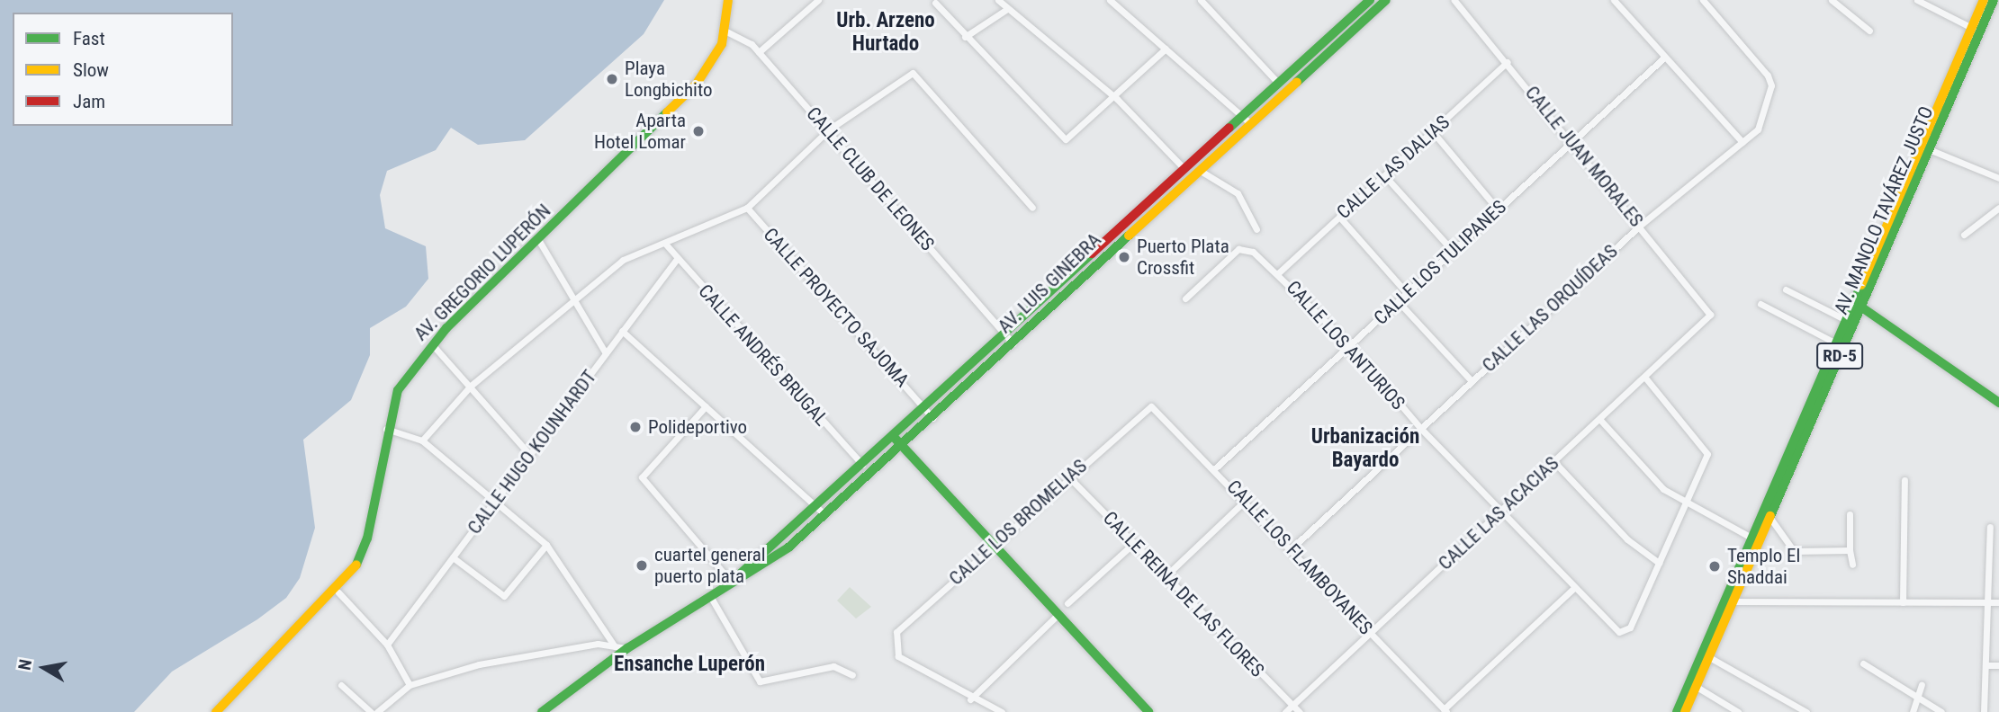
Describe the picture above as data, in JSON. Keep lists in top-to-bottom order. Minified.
{"streets":{"street":["CALLE JUAN MORALES","CALLE LAS DALIAS","CALLE CLUB DE LEONES","AV. MANOLO TAVÁREZ JUSTO","CALLE LOS TULIPANES","AV. GREGORIO LUPERÓN","AV. LUIS GINEBRA","CALLE PROYECTO SAJOMA","CALLE LAS ORQUÍDEAS","CALLE LOS ANTURIOS","CALLE ANDRÉS BRUGAL","RD-5","CALLE HUGO KOUNHARDT","CALLE LAS ACACIAS","CALLE LOS BROMELIAS","CALLE LOS FLAMBOYANES","CALLE REINA DE LAS FLORES"]},"crossings":[["CALLE JUAN MORALES","CALLE LAS DALIAS"],["CALLE JUAN MORALES","CALLE LOS TULIPANES"],["CALLE JUAN MORALES","CALLE LAS ORQUÍDEAS"],["CALLE JUAN MORALES","CALLE LAS ACACIAS"],["CALLE LAS DALIAS","CALLE LOS ANTURIOS"],["CALLE CLUB DE LEONES","AV. GREGORIO LUPERÓN"],["CALLE CLUB DE LEONES","AV. LUIS GINEBRA"],["CALLE LOS TULIPANES","CALLE LOS ANTURIOS"],["CALLE LOS TULIPANES","CALLE LOS FLAMBOYANES"],["AV. LUIS GINEBRA","CALLE PROYECTO SAJOMA"],["AV. LUIS GINEBRA","CALLE ANDRÉS BRUGAL"],["CALLE LAS ORQUÍDEAS","CALLE LOS ANTURIOS"],["CALLE LAS ORQUÍDEAS","CALLE LOS FLAMBOYANES"],["CALLE LOS ANTURIOS","CALLE LAS ACACIAS"],["CALLE ANDRÉS BRUGAL","CALLE HUGO KOUNHARDT"],["CALLE LAS ACACIAS","CALLE LOS FLAMBOYANES"],["CALLE LAS ACACIAS","CALLE REINA DE LAS FLORES"],["CALLE LOS BROMELIAS","CALLE LOS FLAMBOYANES"],["CALLE LOS BROMELIAS","CALLE REINA DE LAS FLORES"]],"districts":["Urb. Arzeno Hurtado","Urbanización Bayardo","Ensanche Luperón"],"places":["Playa Longbichito","Aparta Hotel Lomar","Puerto Plata Crossfit","Polideportivo","cuartel general puerto plata","Templo El Shaddai"],"legend":["Fast","Slow","Jam"],"north":"left"}
